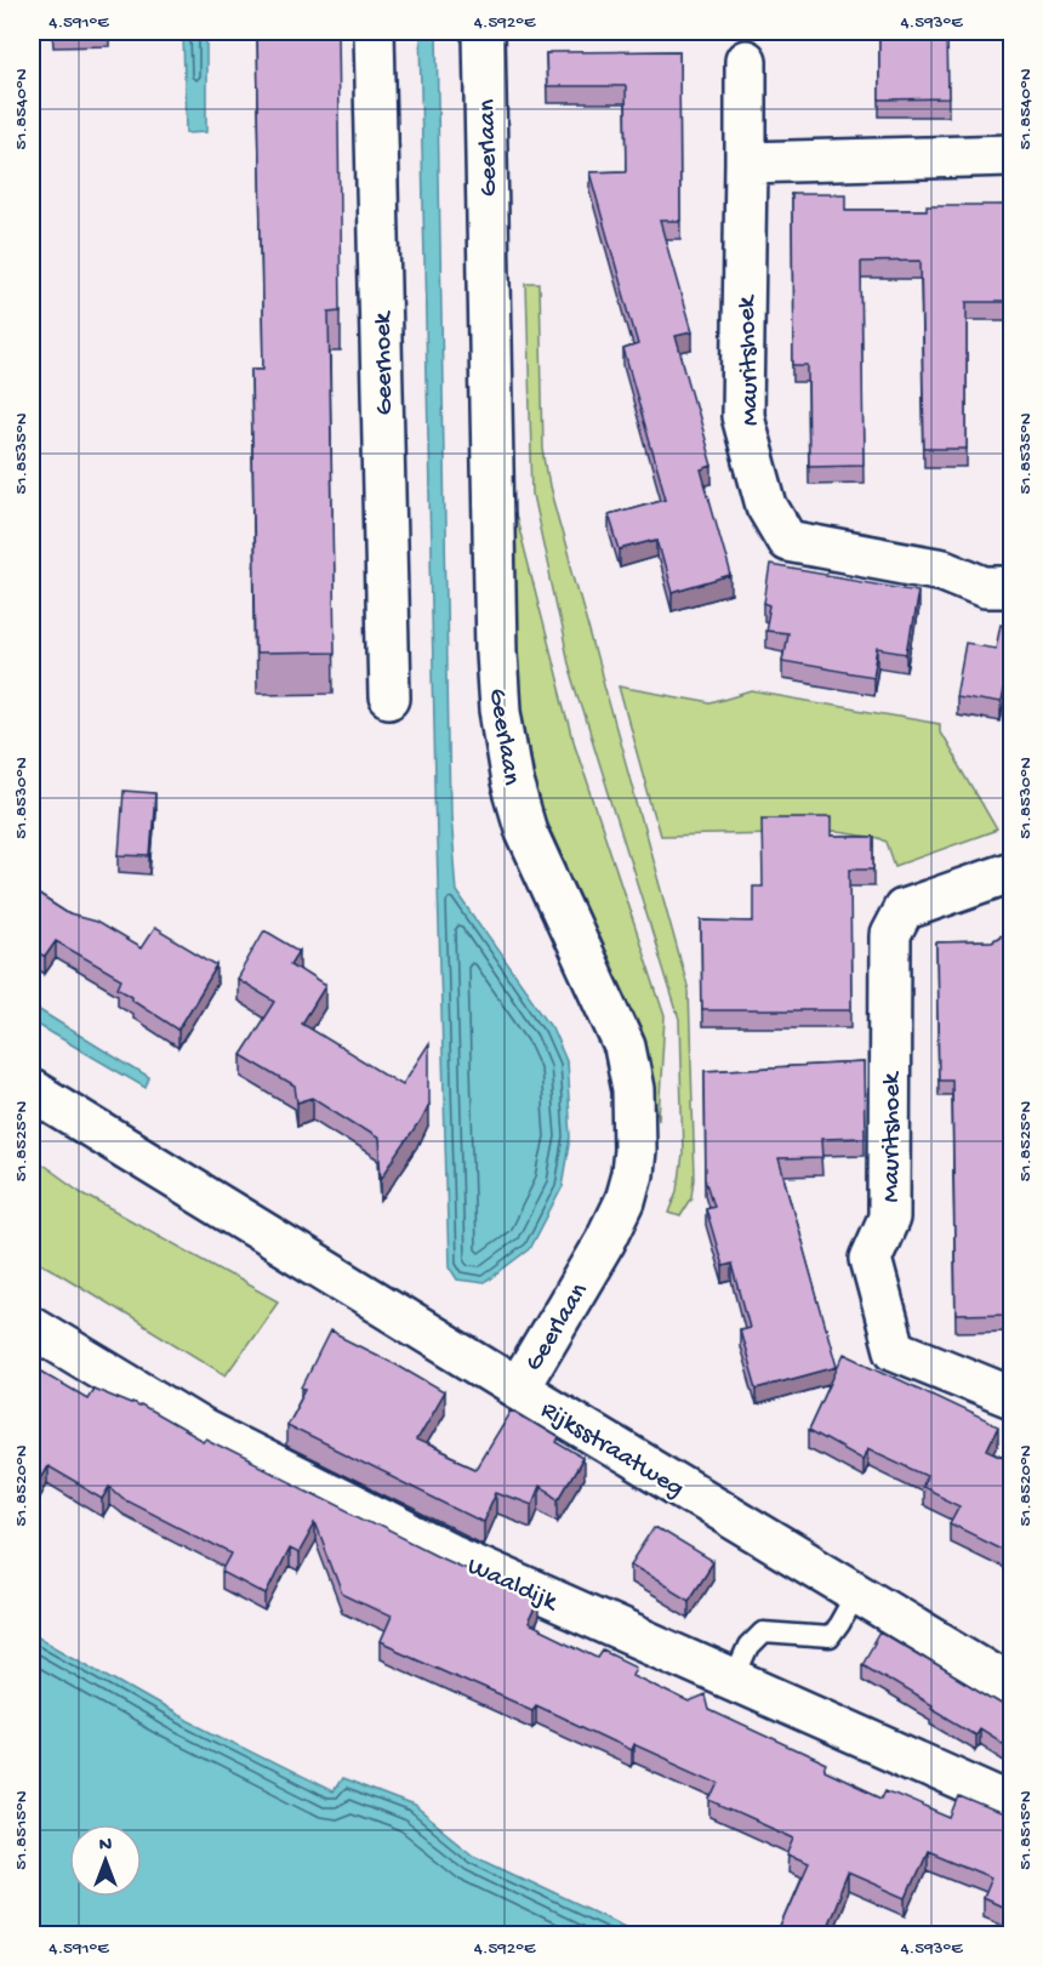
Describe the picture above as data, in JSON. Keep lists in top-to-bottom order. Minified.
{"streets":{"street":["Geerlaan","Mauritshoek","Geerhoek","Rijksstraatweg","Waaldijk"]},"crossings":[["Geerlaan","Rijksstraatweg"]],"north":"top","coordinates":["4.591°E","4.592°E","4.593°E","51.8540°N","51.8535°N","51.8530°N","51.8525°N","51.8520°N","51.8515°N"]}
